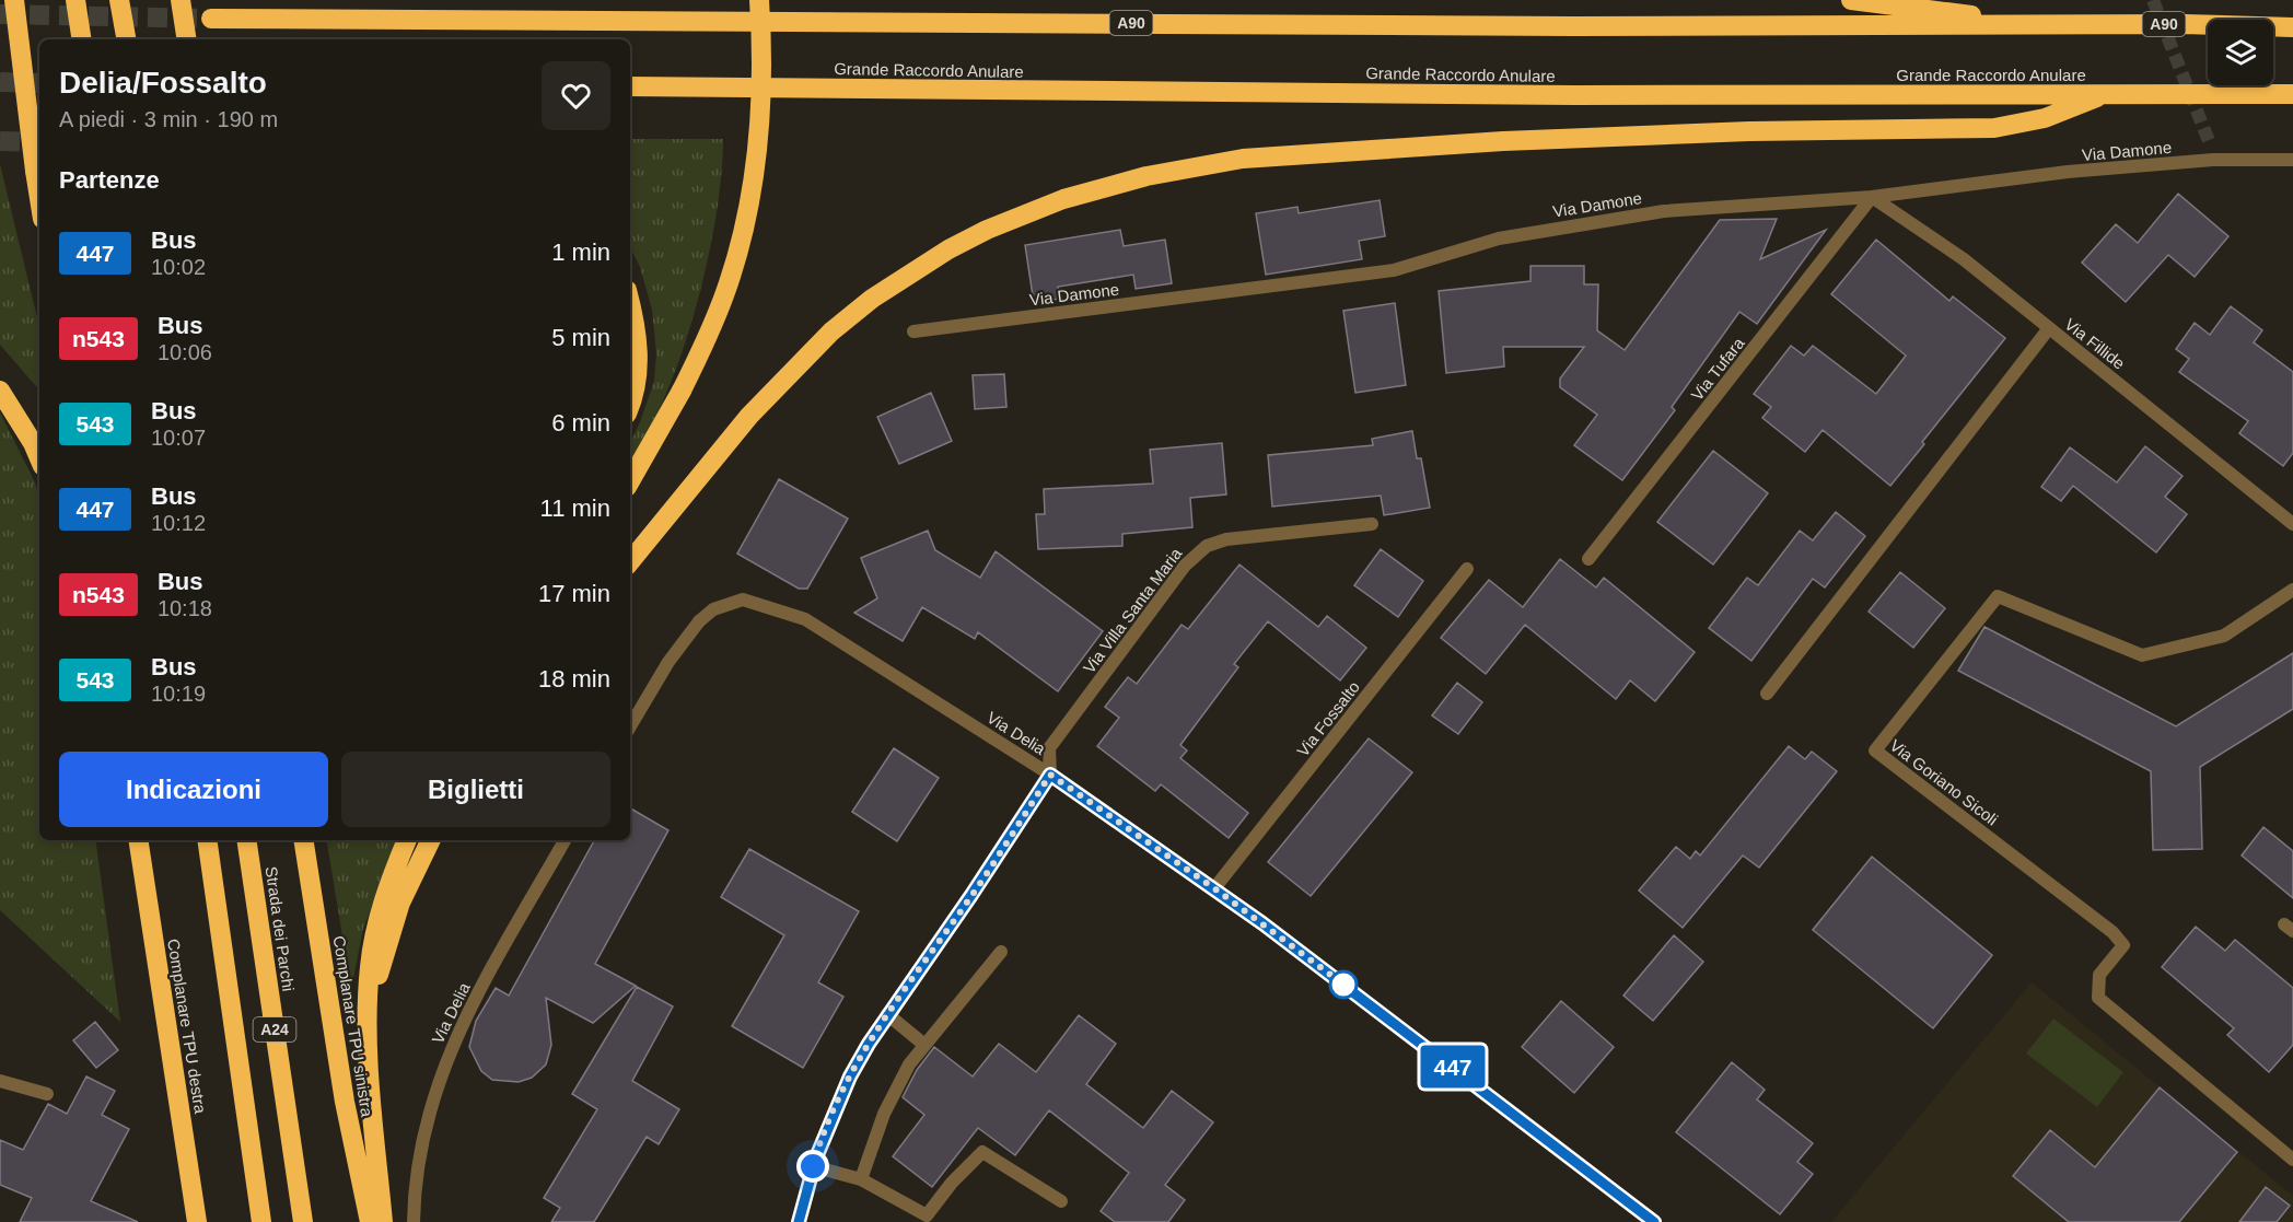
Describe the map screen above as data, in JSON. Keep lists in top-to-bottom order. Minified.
{"streets":{"highway":["A90","Grande Raccordo Anulare","Strada dei Parchi","Complanare TPU destra","Complanare TPU sinistra","A24"],"street":["Via Damone","Via Fillide","Via Tufara","Via Villa Santa Maria","Via Fossalto","Via Delia","Via Goriano Sicoli"]},"crossings":[["Via Damone","Via Fillide"],["Via Damone","Via Tufara"],["Via Fillide","Via Tufara"],["Via Villa Santa Maria","Via Delia"],["Via Fossalto","Via Delia"]],"lines":["bus line 447"],"page":{"on_map":"447","heading":[["Delia/Fossalto","A piedi · 3 min · 190 m"],"Partenze"],"list":[{"mark":"447","name":"Bus","note":"10:02","value":"1 min"},{"mark":"n543","name":"Bus","note":"10:06","value":"5 min"},{"mark":"543","name":"Bus","note":"10:07","value":"6 min"},{"mark":"447","name":"Bus","note":"10:12","value":"11 min"},{"mark":"n543","name":"Bus","note":"10:18","value":"17 min"},{"mark":"543","name":"Bus","note":"10:19","value":"18 min"}],"buttons":["Indicazioni","Biglietti"]}}
